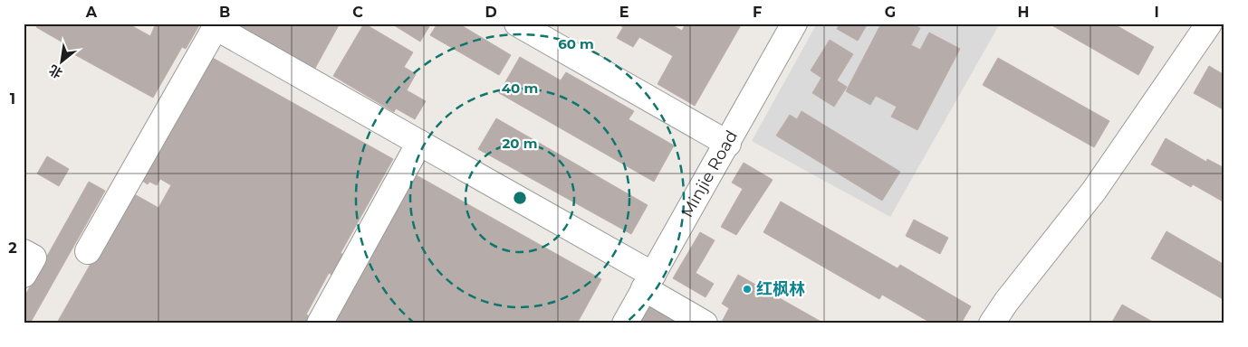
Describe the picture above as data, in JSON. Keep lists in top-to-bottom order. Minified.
{"streets":{"street":["Minjie Road"]},"places":["红枫林"],"north":"bottom left","grid":{"columns":["A","B","C","D","E","F","G","H","I"],"rows":["1","2"]},"rings":["60 m","40 m","20 m"]}
